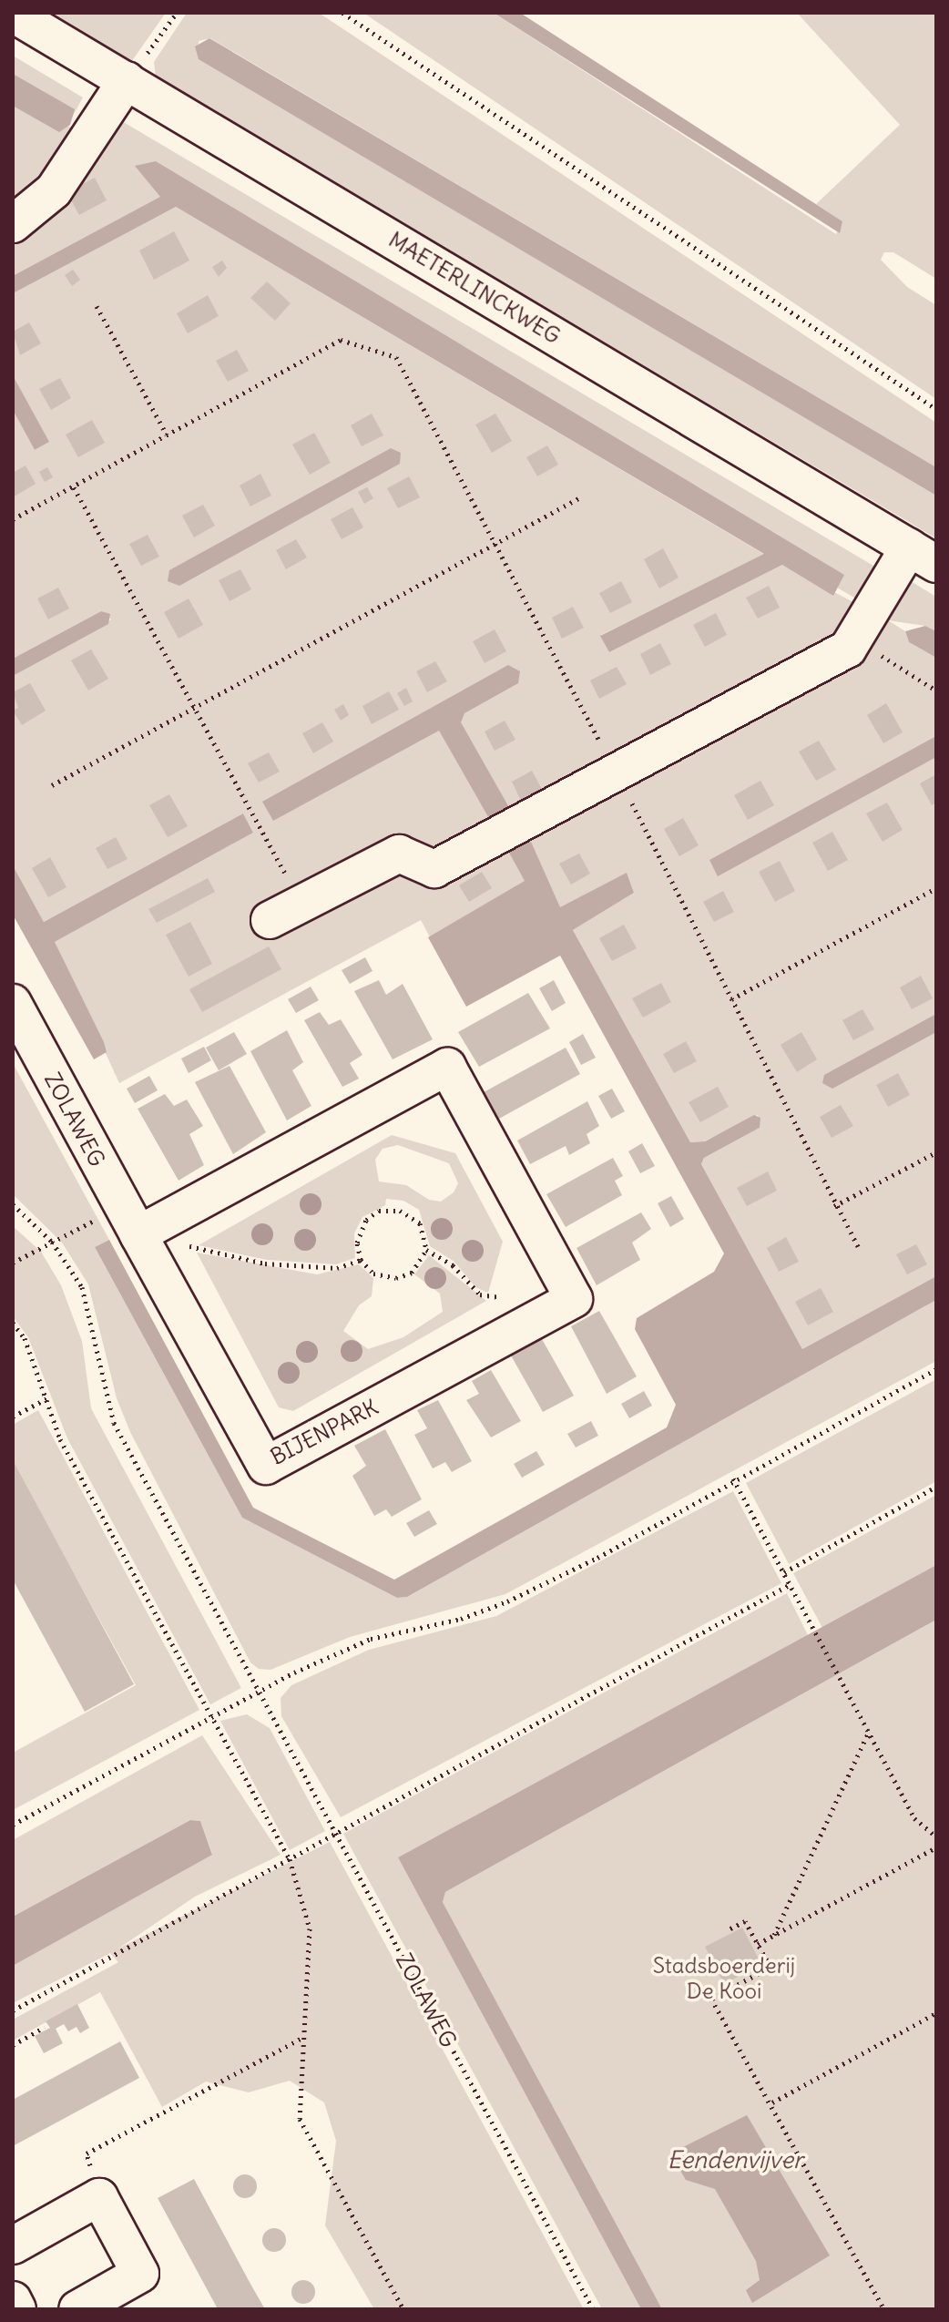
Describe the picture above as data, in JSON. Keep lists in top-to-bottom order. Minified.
{"streets":{"street":["MAETERLINCKWEG","ZOLAWEG","BIJENPARK"]},"crossings":[["ZOLAWEG","BIJENPARK"]],"water":["Eendenvijver"],"parks":["Stadsboerderij De Kooi"]}
